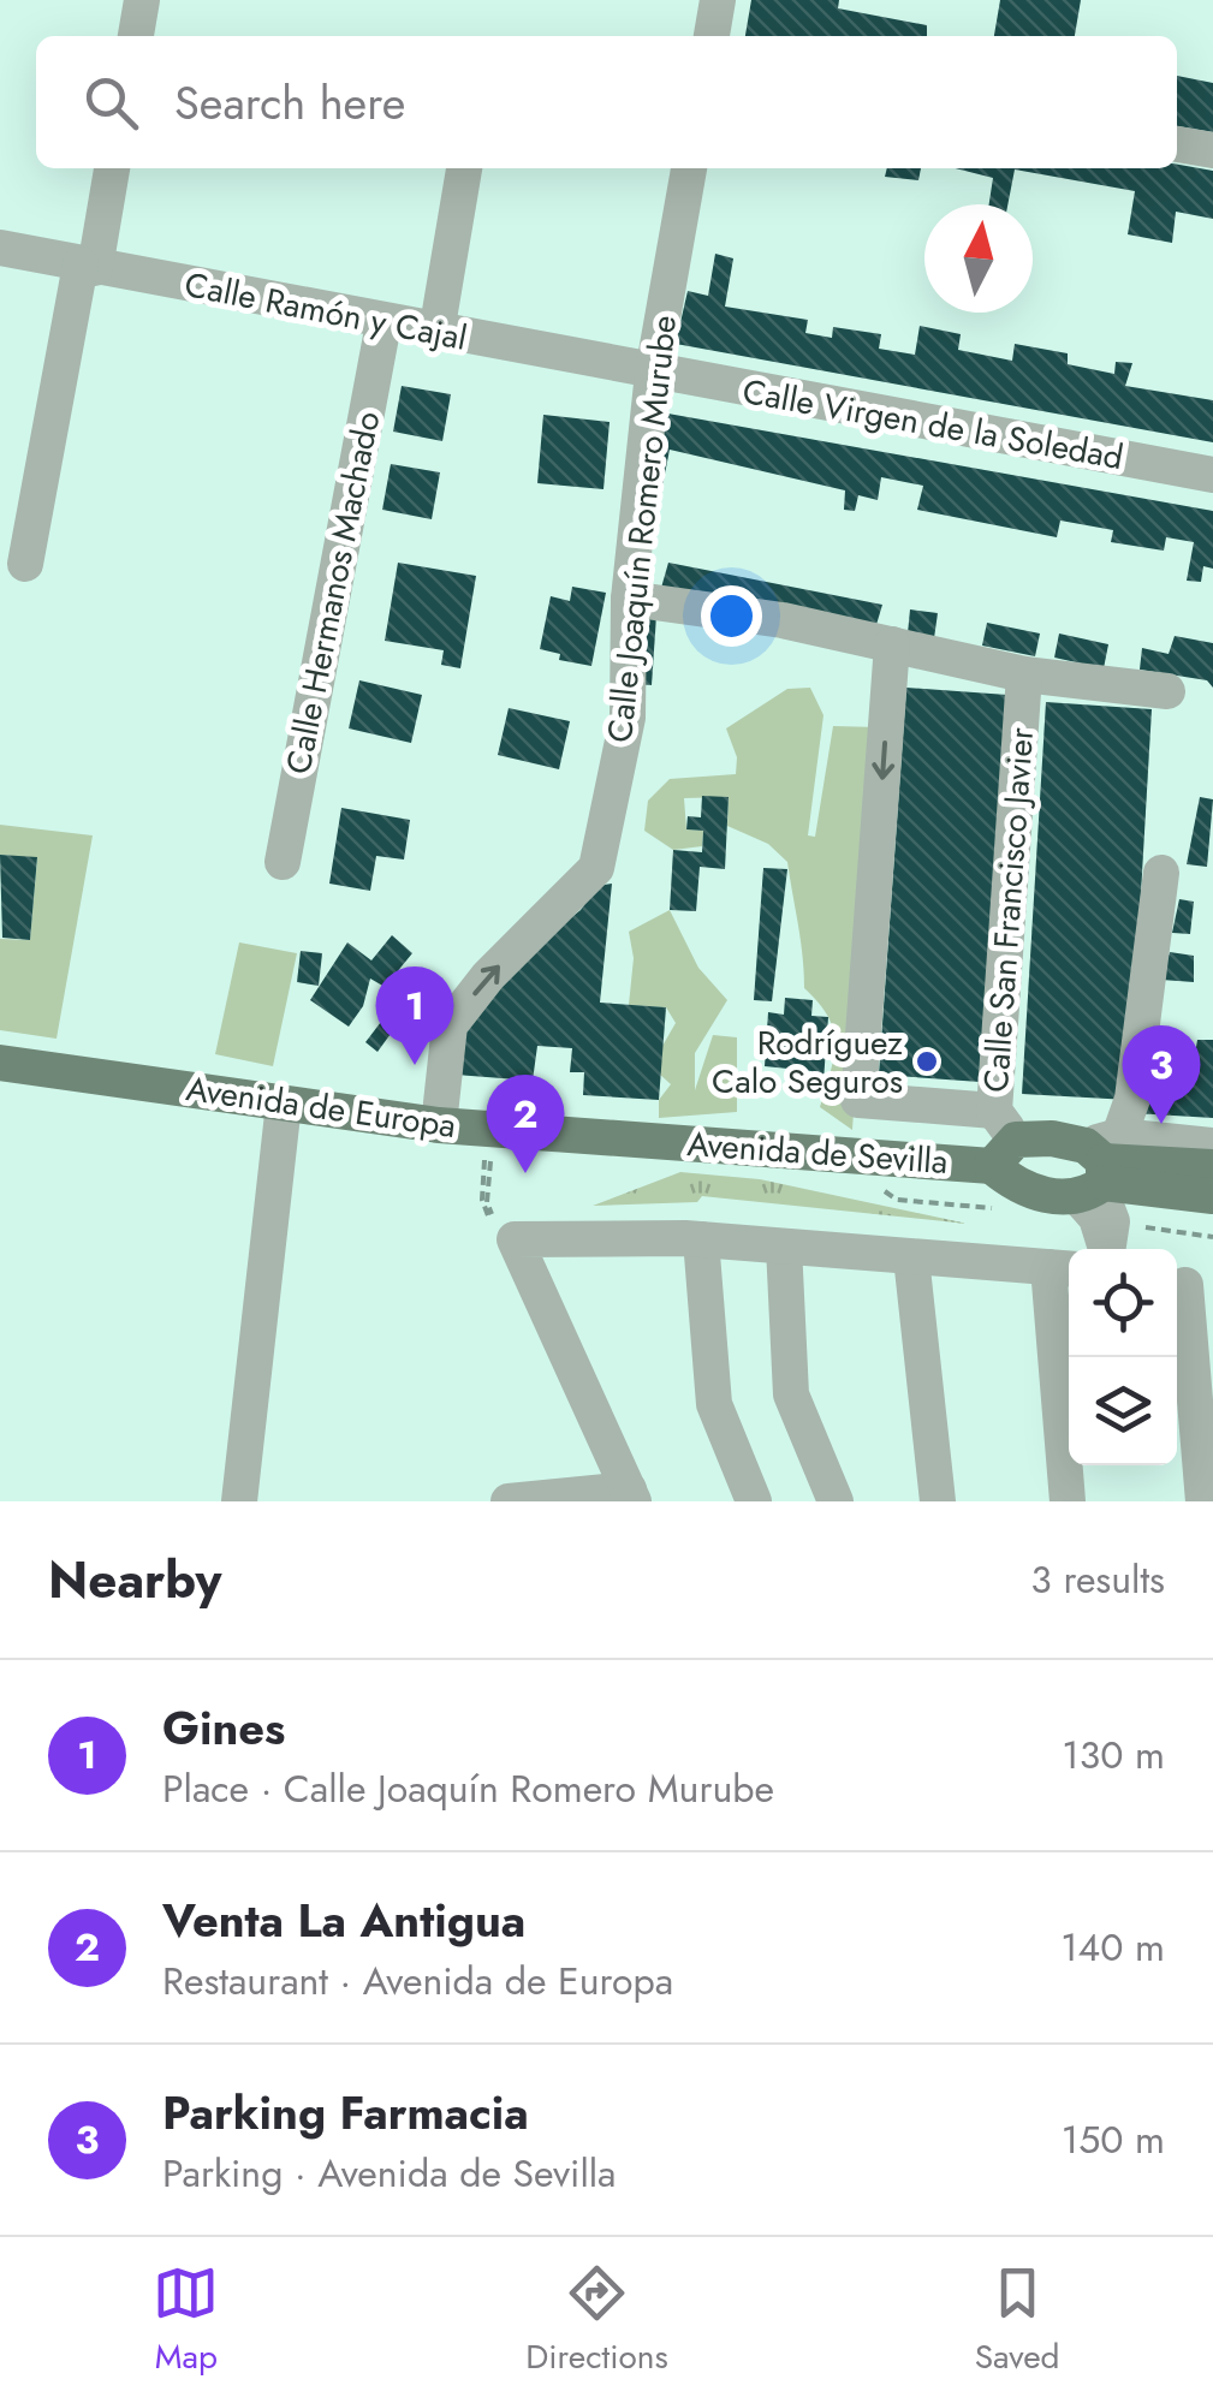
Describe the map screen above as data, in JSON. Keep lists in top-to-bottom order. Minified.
{"streets":{"main road":["Avenida de Europa","Avenida de Sevilla"],"street":["Calle Ramón y Cajal","Calle Virgen de la Soledad","Calle Joaquín Romero Murube","Calle Hermanos Machado","Calle San Francisco Javier"]},"crossings":[["Calle Ramón y Cajal","Calle Virgen de la Soledad"],["Calle Ramón y Cajal","Calle Joaquín Romero Murube"],["Calle Ramón y Cajal","Calle Hermanos Machado"],["Calle Virgen de la Soledad","Calle Joaquín Romero Murube"],["Calle Joaquín Romero Murube","Avenida de Europa"],["Calle San Francisco Javier","Avenida de Sevilla"],["Avenida de Europa","Avenida de Sevilla"]],"one_way":["Calle Joaquín Romero Murube"],"places":["Rodríguez Calo Seguros"],"north":"top","page":{"search":"Search here","pins":["1","3","2"],"heading":["Nearby","3 results"],"list":[{"mark":"1","name":"Gines","note":"Place · Calle Joaquín Romero Murube","value":"130 m"},{"mark":"2","name":"Venta La Antigua","note":"Restaurant · Avenida de Europa","value":"140 m"},{"mark":"3","name":"Parking Farmacia","note":"Parking · Avenida de Sevilla","value":"150 m"}],"nav":["Map","Directions","Saved"]}}
